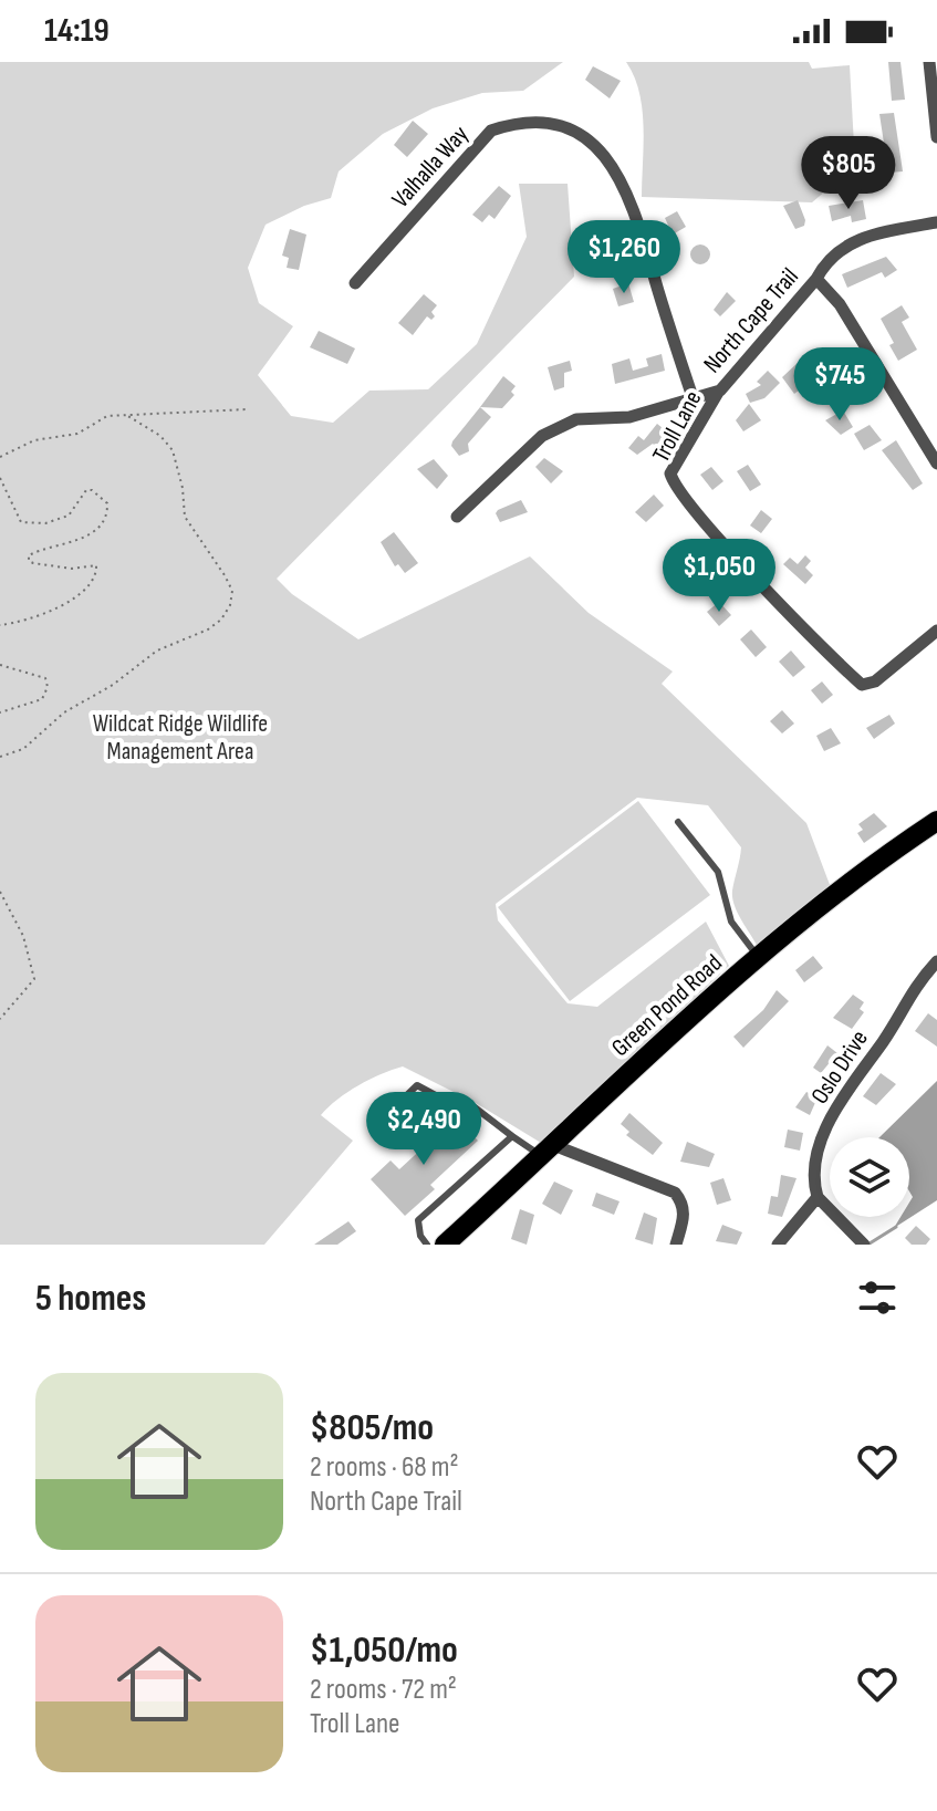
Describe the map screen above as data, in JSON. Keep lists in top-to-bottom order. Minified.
{"streets":{"main road":["Green Pond Road"],"street":["Valhalla Way","North Cape Trail","Troll Lane","Oslo Drive"]},"crossings":[["Valhalla Way","North Cape Trail"],["North Cape Trail","Troll Lane"]],"parks":["Wildcat Ridge Wildlife Management Area"],"page":{"status":"14:19","price":["$805","$1,260","$745","$1,050","$2,490"],"heading":"5 homes","list":[{"name":"$805/mo","note":"2 rooms · 68 m² · North Cape Trail"},{"name":"$1,050/mo","note":"2 rooms · 72 m² · Troll Lane"}]}}
